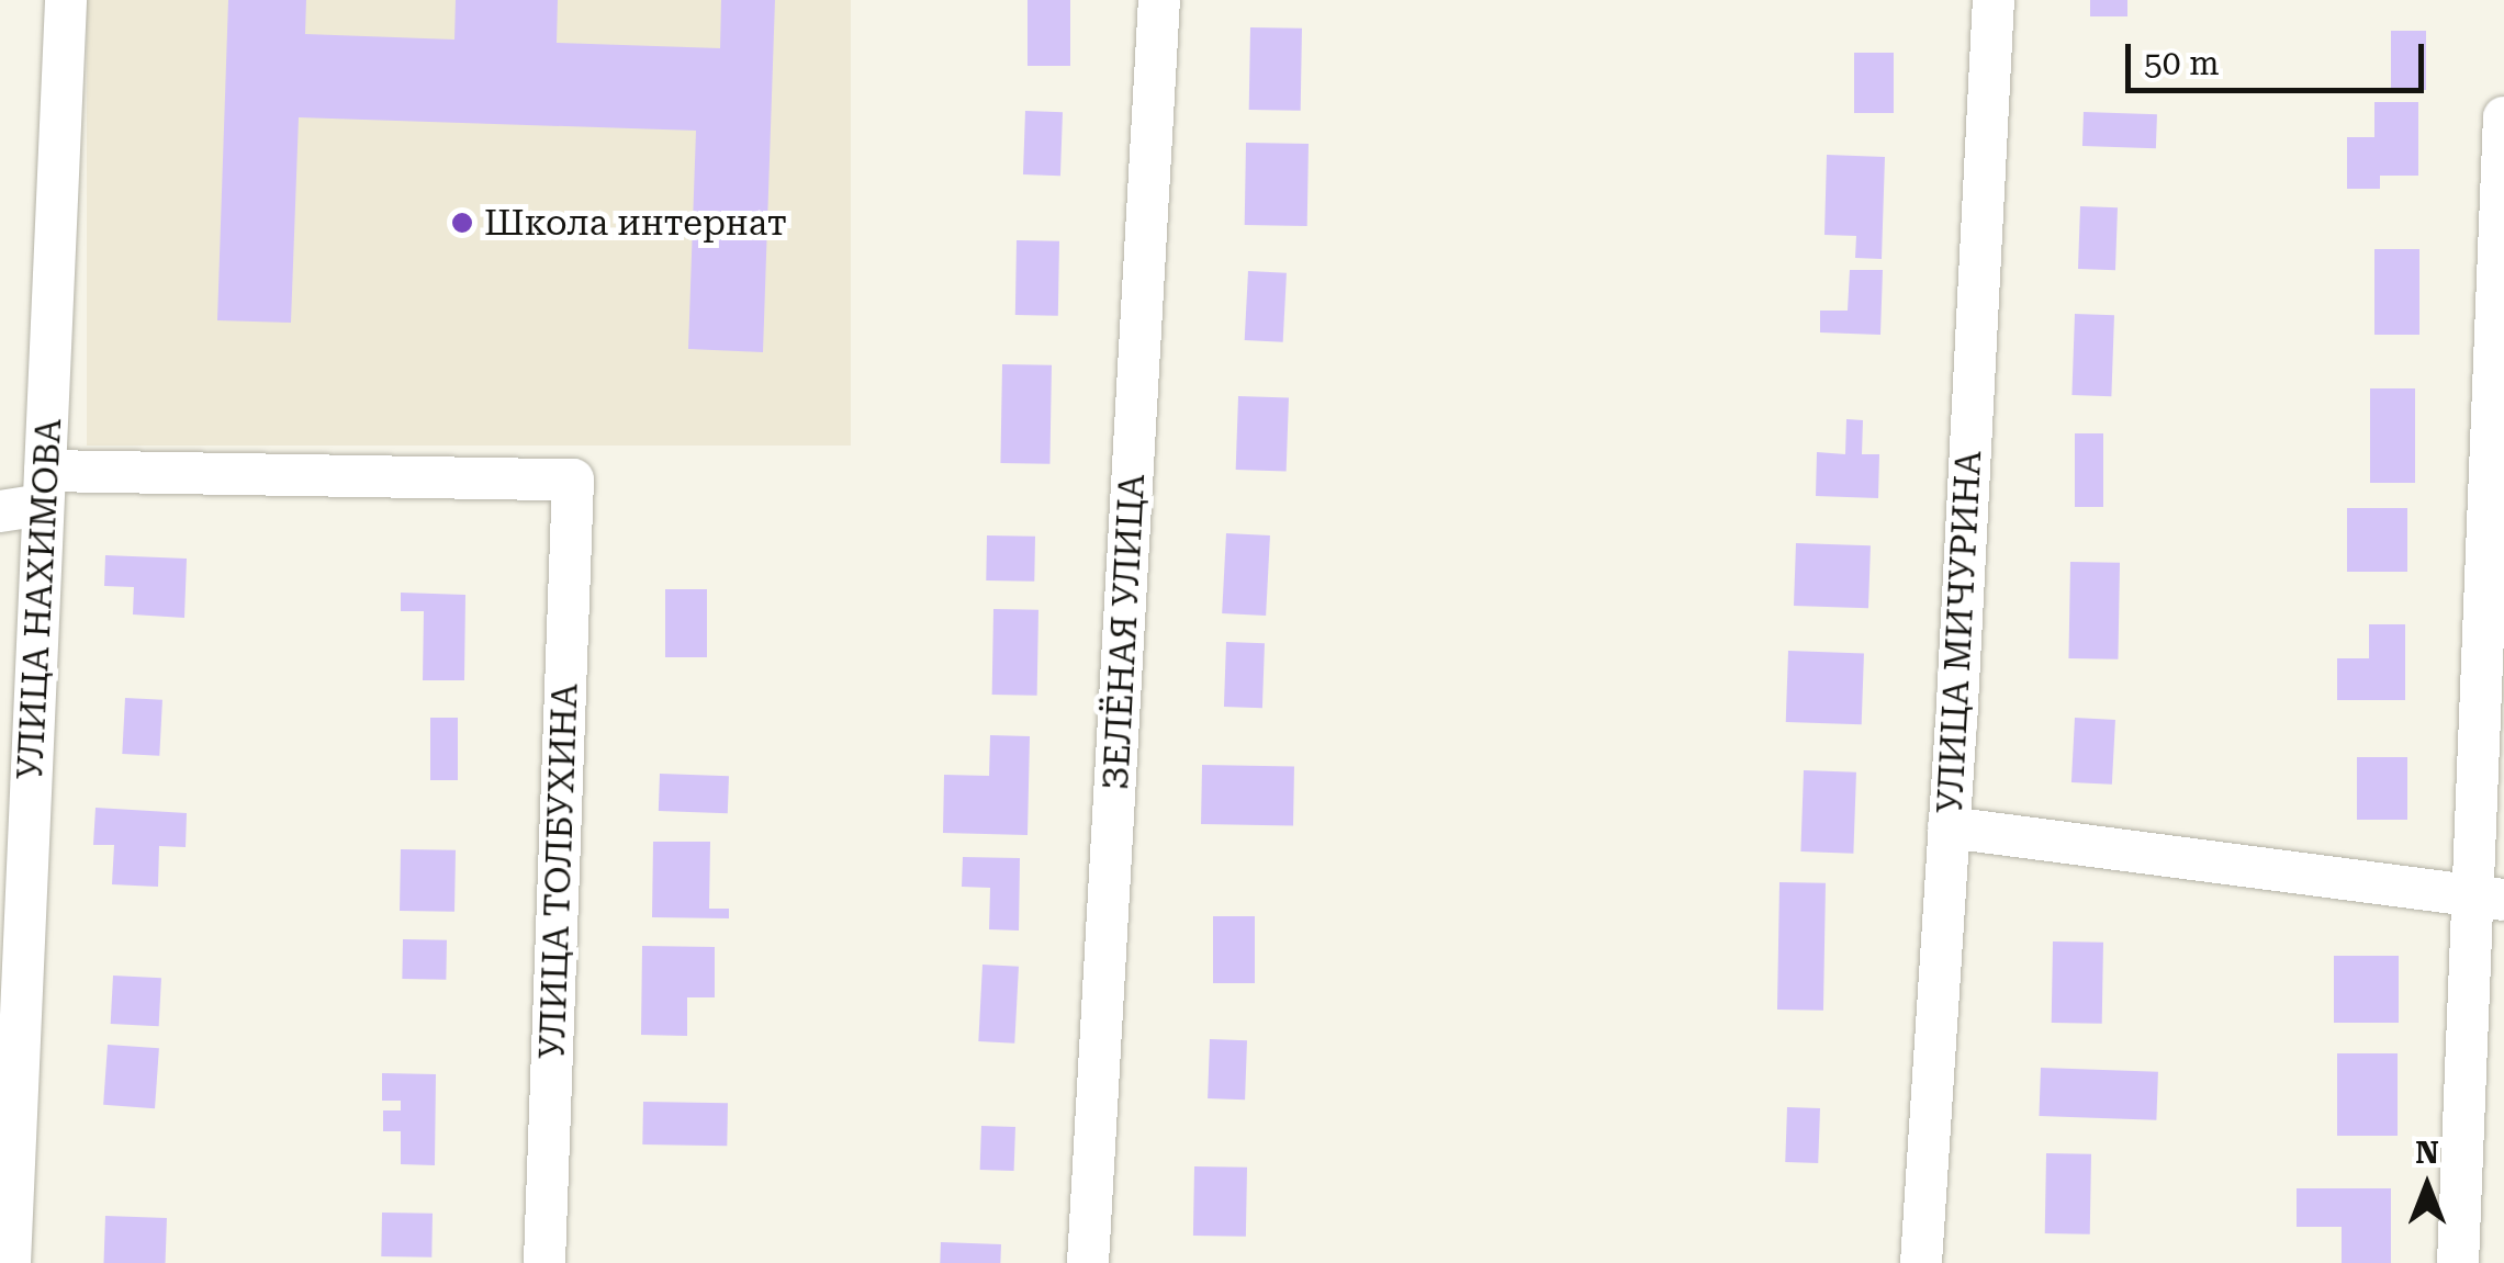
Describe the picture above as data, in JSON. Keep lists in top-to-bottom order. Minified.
{"streets":{"street":["УЛИЦА НАХИМОВА","ЗЕЛЁНАЯ УЛИЦА","УЛИЦА МИЧУРИНА","УЛИЦА ТОЛБУХИНА"]},"crossings":[["УЛИЦА НАХИМОВА","УЛИЦА ТОЛБУХИНА"]],"places":["Школа интернат"],"scale_bar":"50 m","north":"top"}
